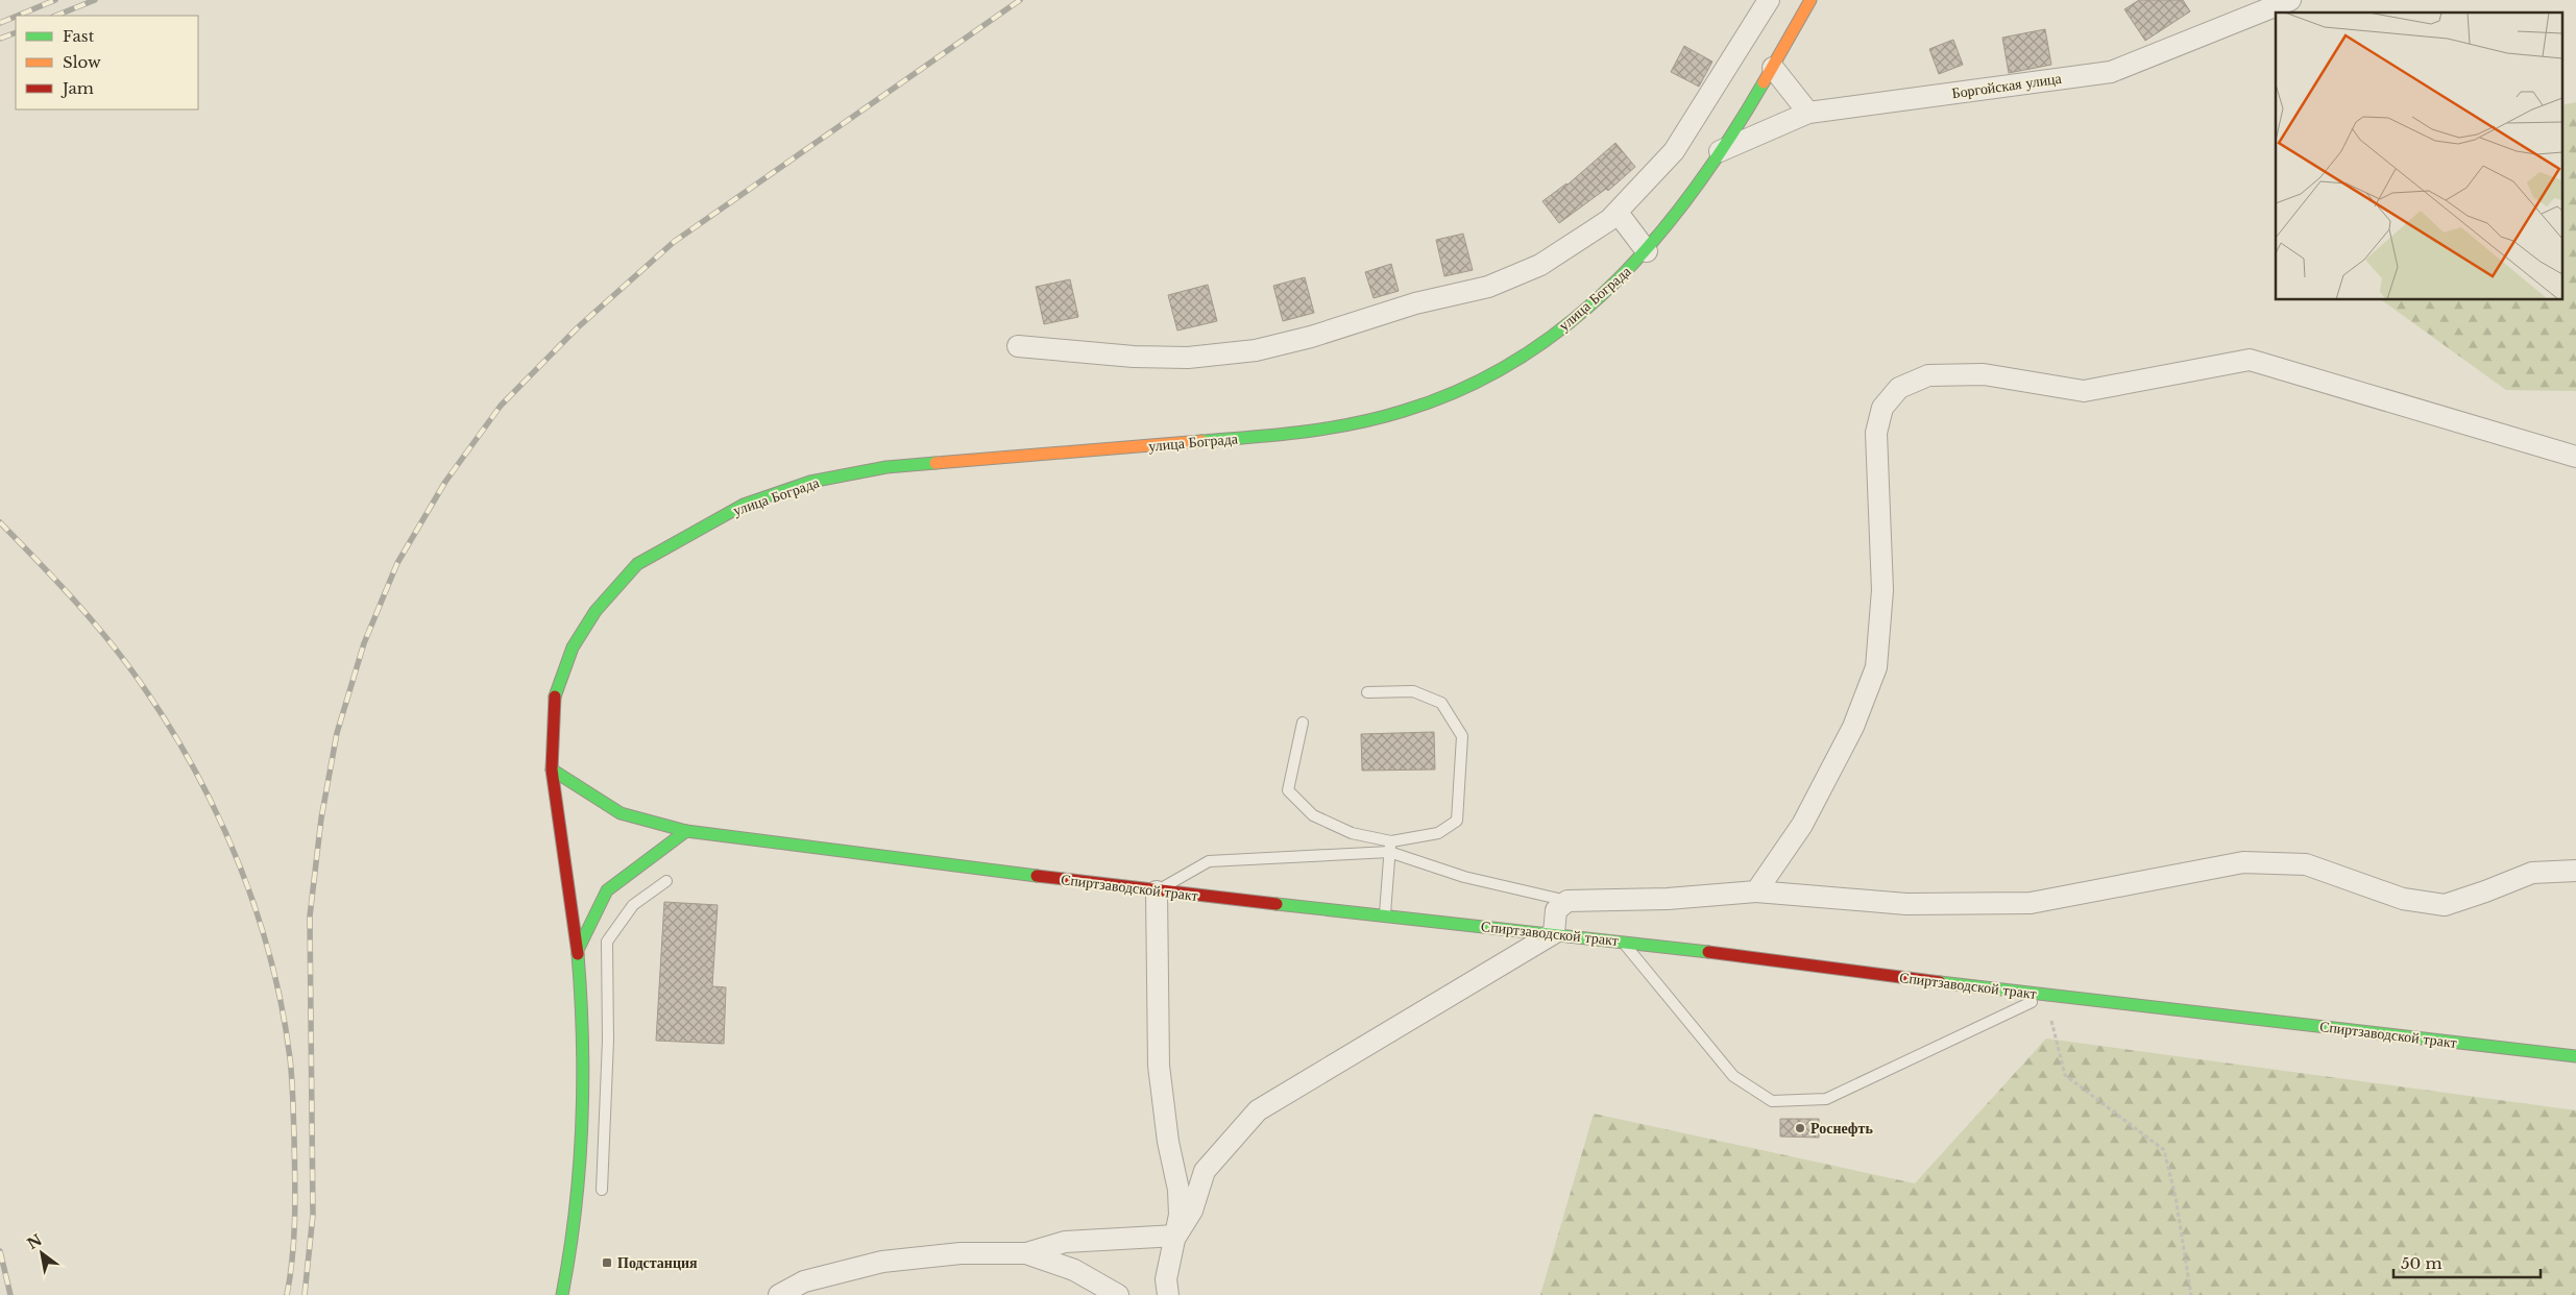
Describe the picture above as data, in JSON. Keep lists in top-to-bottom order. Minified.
{"streets":{"main road":["улица Бограда","Спиртзаводской тракт"],"street":["Боргойская улица"]},"crossings":[["Боргойская улица","улица Бограда"],["улица Бограда","Спиртзаводской тракт"]],"places":{"other":["Роснефть"],"transit":["Подстанция"]},"legend":["Fast","Slow","Jam"],"scale_bar":"50 m","north":"top left"}
